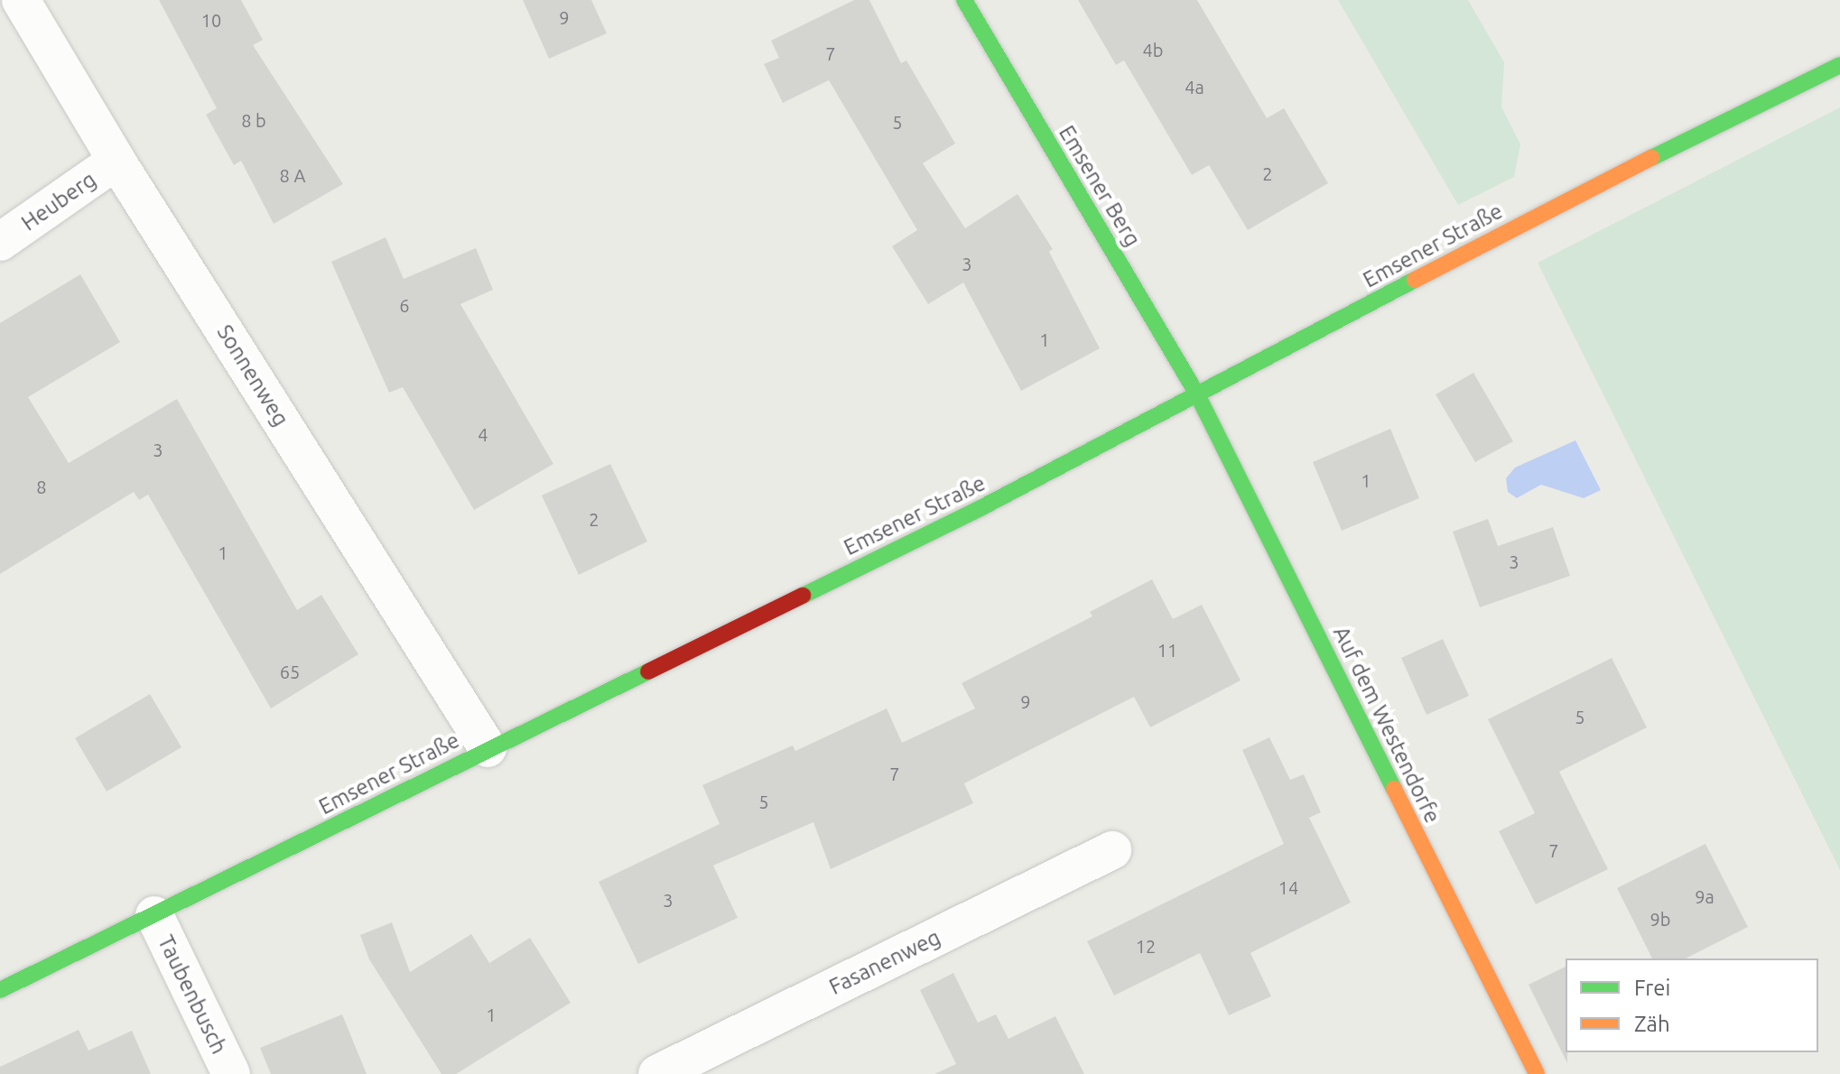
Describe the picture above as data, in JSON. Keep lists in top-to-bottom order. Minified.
{"streets":{"street":["Emsener Berg","Heuberg","Emsener Straße","Sonnenweg","Auf dem Westendorfe","Fasanenweg","Taubenbusch"]},"crossings":[["Emsener Berg","Emsener Straße"],["Emsener Berg","Auf dem Westendorfe"],["Heuberg","Sonnenweg"],["Emsener Straße","Sonnenweg"],["Emsener Straße","Auf dem Westendorfe"],["Emsener Straße","Taubenbusch"]],"house_numbers":["9","10","4b","7","4a","8 b","5","2","8 A","3","6","1","4","3","1","8","2","1","3","11","65","9","5","7","5","7","14","9a","3","9b","12","1"],"legend":["Frei","Zäh"]}
